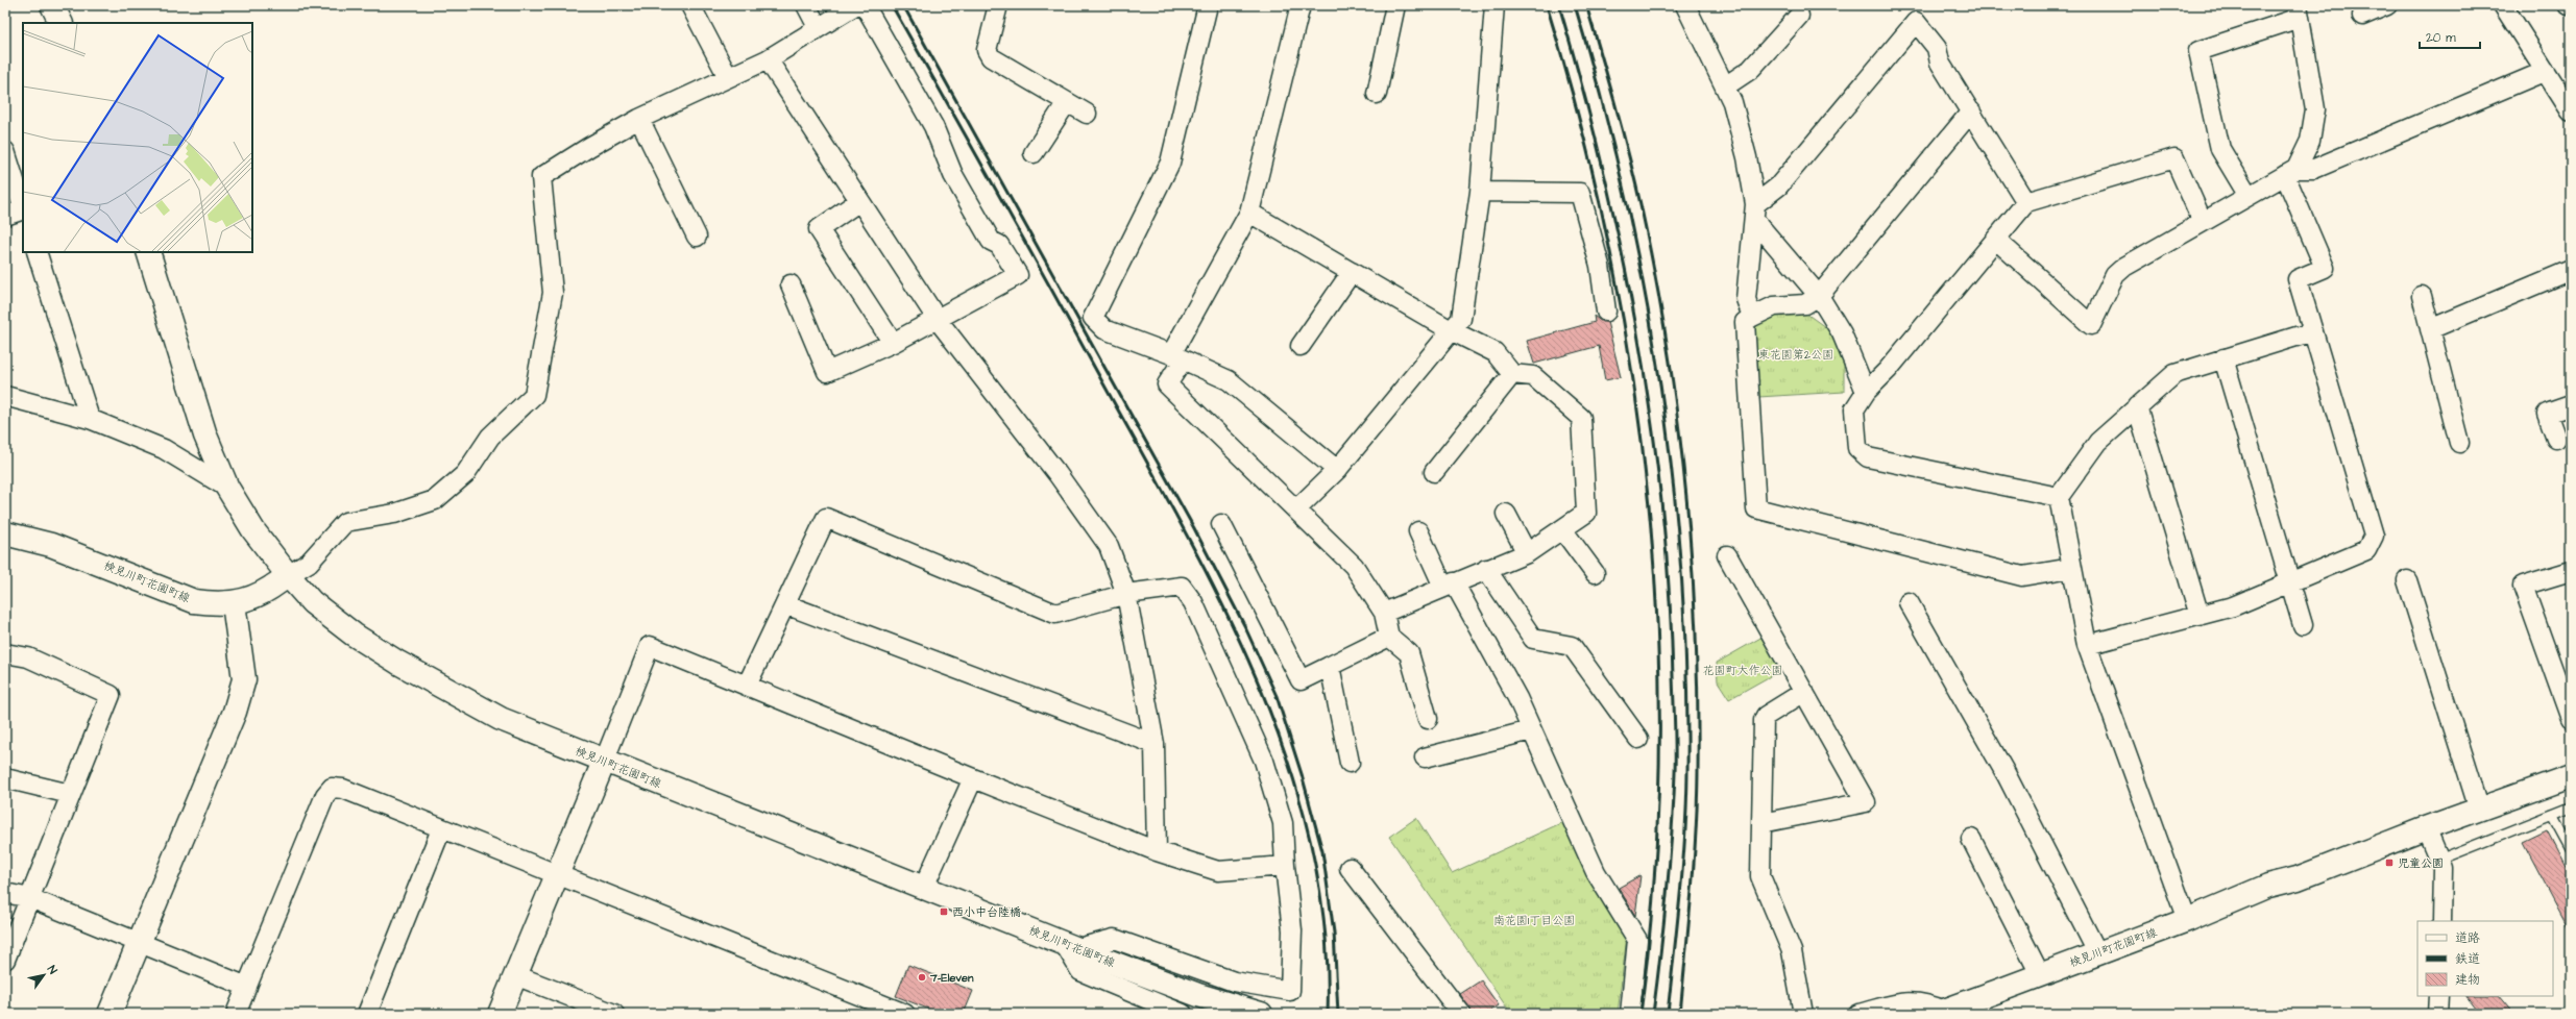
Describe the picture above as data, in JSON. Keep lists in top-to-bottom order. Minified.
{"streets":{"street":["検見川町花園町線"]},"parks":["東花園第2公園","花園町大作公園","南花園1丁目公園"],"places":{"transit":["児童公園","西小中台陸橋"],"other":["7-Eleven"]},"legend":["道路","鉄道","建物"],"scale_bar":"20 m","north":"top right"}
